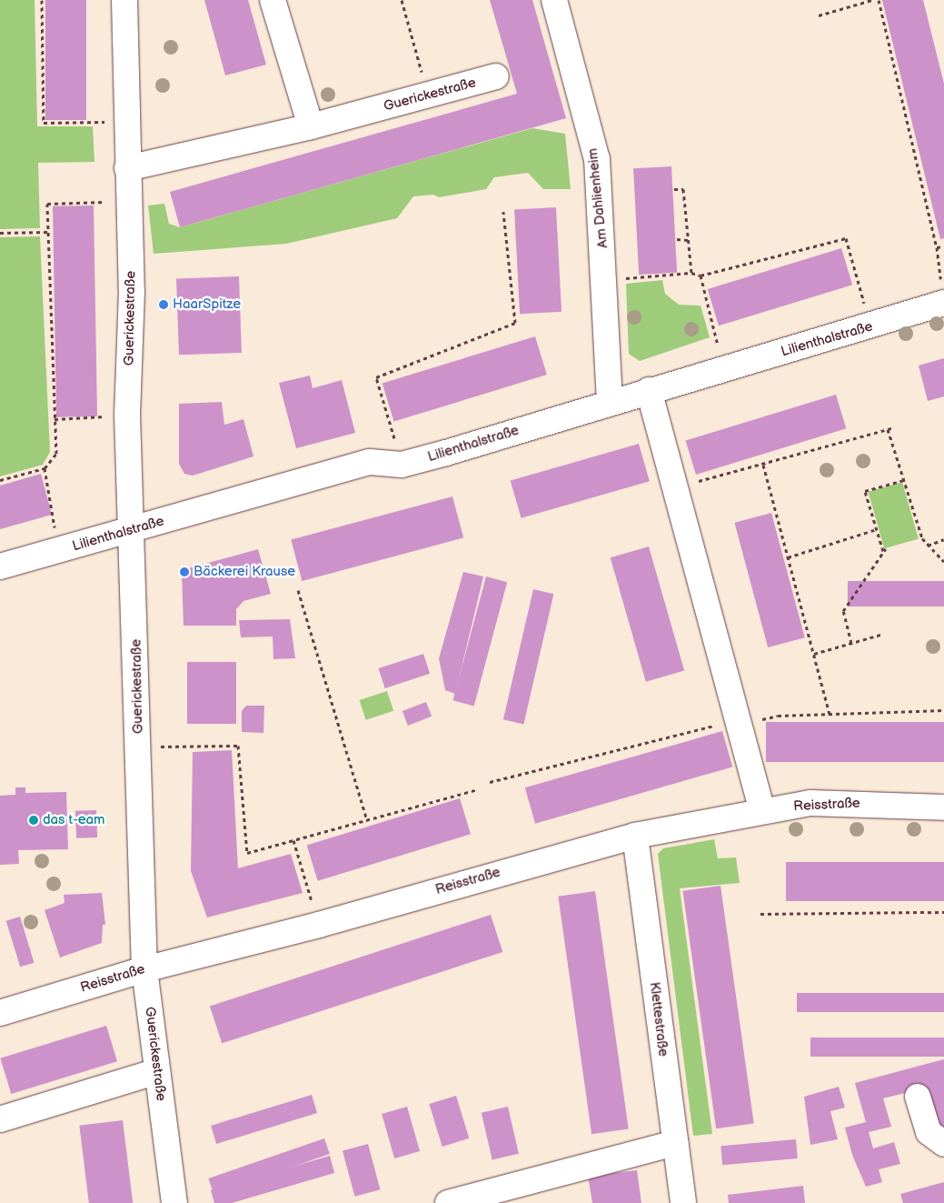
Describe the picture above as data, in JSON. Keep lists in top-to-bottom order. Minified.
{"streets":{"street":["Guerickestraße","Am Dahlienheim","Lilienthalstraße","Reisstraße","Klettestraße"]},"crossings":[["Guerickestraße","Lilienthalstraße"],["Guerickestraße","Reisstraße"],["Am Dahlienheim","Lilienthalstraße"],["Reisstraße","Klettestraße"]],"places":["HaarSpitze","Bäckerei Krause","das t-eam"]}
